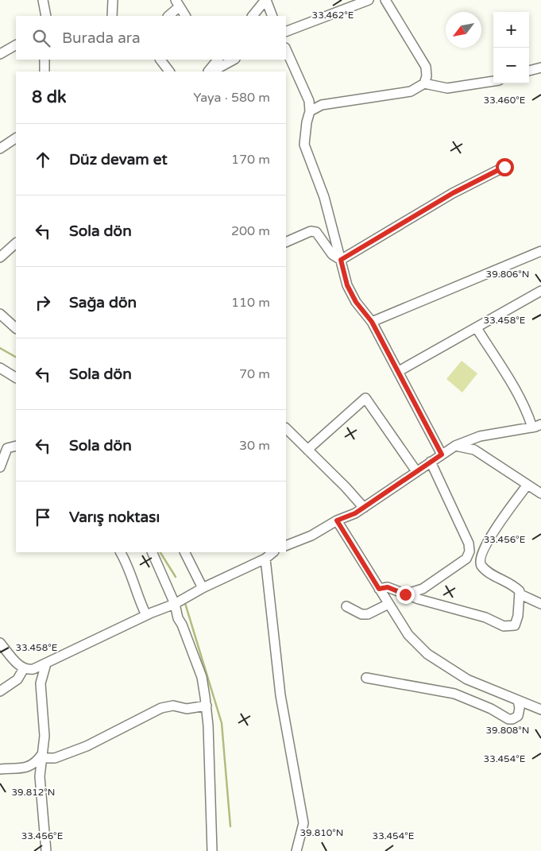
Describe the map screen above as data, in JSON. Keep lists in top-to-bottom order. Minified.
{"north":"bottom left","page":{"map_buttons":["+","−"],"search":"Burada ara","heading":["8 dk","Yaya · 580 m"],"list":[["Düz devam et","170 m"],["Sola dön","200 m"],["Sağa dön","110 m"],["Sola dön","70 m"],["Sola dön","30 m"],"Varış noktası"]},"coordinates":["33.462°E","33.460°E","39.806°N","33.458°E","33.456°E","39.808°N","33.454°E","39.812°N","39.810°N"]}
